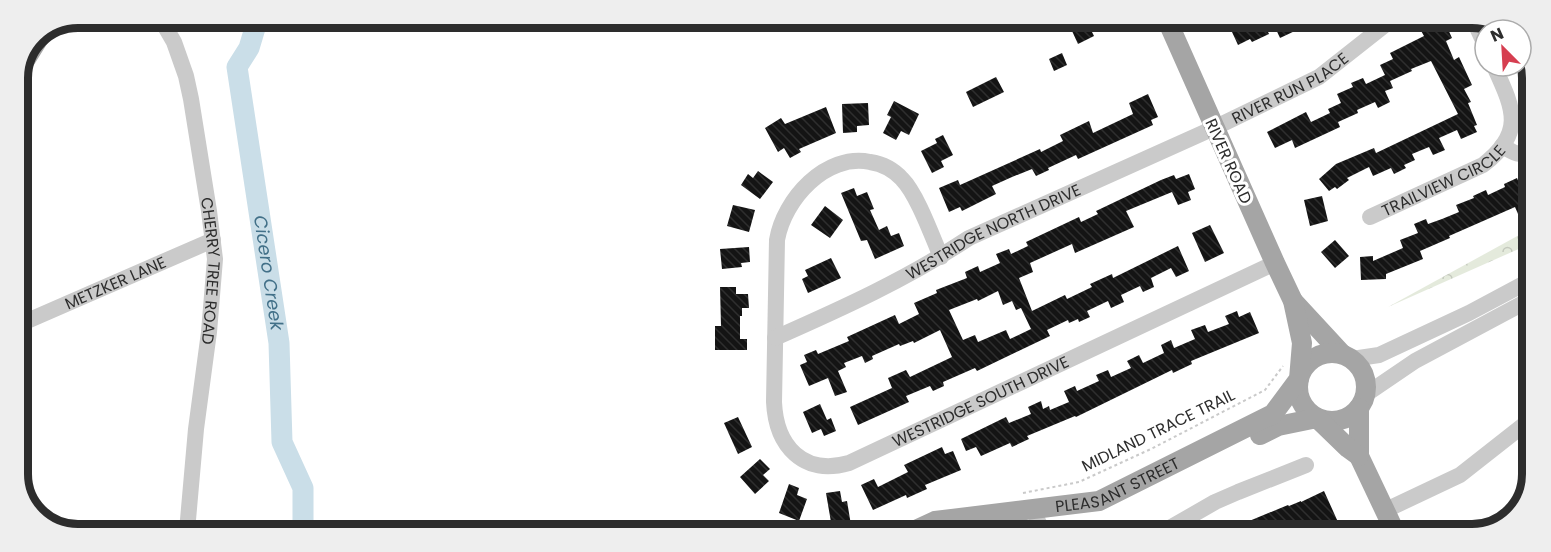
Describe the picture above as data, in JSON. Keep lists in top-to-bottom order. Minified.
{"streets":{"main road":["RIVER ROAD","PLEASANT STREET"],"street":["RIVER RUN PLACE","TRAILVIEW CIRCLE","WESTRIDGE NORTH DRIVE","CHERRY TREE ROAD","METZKER LANE","WESTRIDGE SOUTH DRIVE"],"path":["MIDLAND TRACE TRAIL"]},"crossings":[["RIVER RUN PLACE","RIVER ROAD"],["RIVER RUN PLACE","WESTRIDGE NORTH DRIVE"],["RIVER ROAD","WESTRIDGE NORTH DRIVE"],["RIVER ROAD","WESTRIDGE SOUTH DRIVE"],["RIVER ROAD","MIDLAND TRACE TRAIL"],["RIVER ROAD","PLEASANT STREET"],["WESTRIDGE NORTH DRIVE","WESTRIDGE SOUTH DRIVE"],["CHERRY TREE ROAD","METZKER LANE"]],"water":["Cicero Creek"],"north":"top left"}
